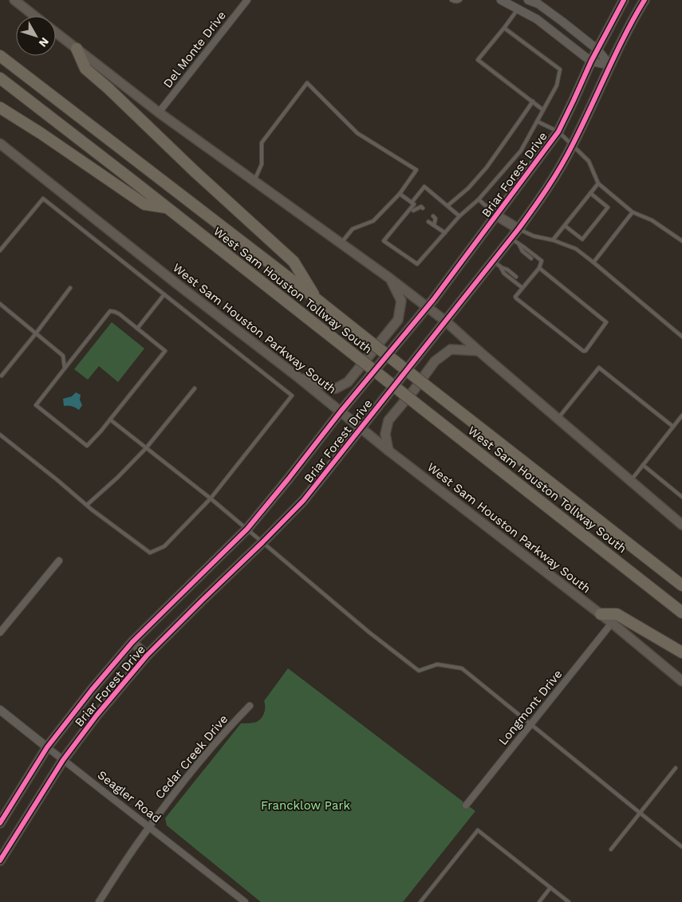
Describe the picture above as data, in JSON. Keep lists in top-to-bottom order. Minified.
{"streets":{"highway":["West Sam Houston Tollway South"],"main road":["Briar Forest Drive","West Sam Houston Parkway South"],"street":["Del Monte Drive","Longmont Drive","Cedar Creek Drive","Seagler Road"]},"crossings":[["Briar Forest Drive","West Sam Houston Parkway South"],["Briar Forest Drive","Seagler Road"],["West Sam Houston Parkway South","Longmont Drive"],["Cedar Creek Drive","Seagler Road"]],"parks":["Francklow Park"],"north":"bottom right"}
